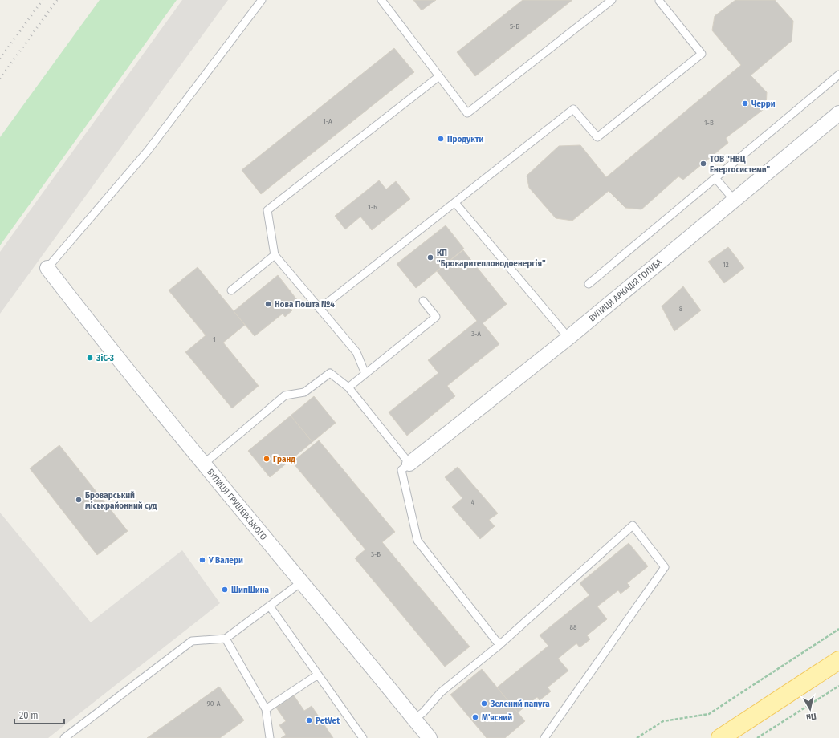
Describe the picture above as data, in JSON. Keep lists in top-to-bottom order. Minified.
{"streets":{"street":["ВУЛИЦЯ АРКАДІЯ ГОЛУБА","ВУЛИЦЯ ГРУШЕВСЬКОГО"]},"places":["Черри","Продукти","ТОВ \"НВЦ Енергосистеми\"","КП \"Броваритепловодоенергія\"","Нова Пошта №4","ЗіС-3","Гранд","Броварський міськрайонний суд","У Валери","ШипШина","Зелений папуга","М'ясний","PetVet"],"house_numbers":["5-Б","1-А","1-В","1-Б","12","8","3-А","1","4","3-Б","88","90-А"],"scale_bar":"20 m","north":"bottom"}
